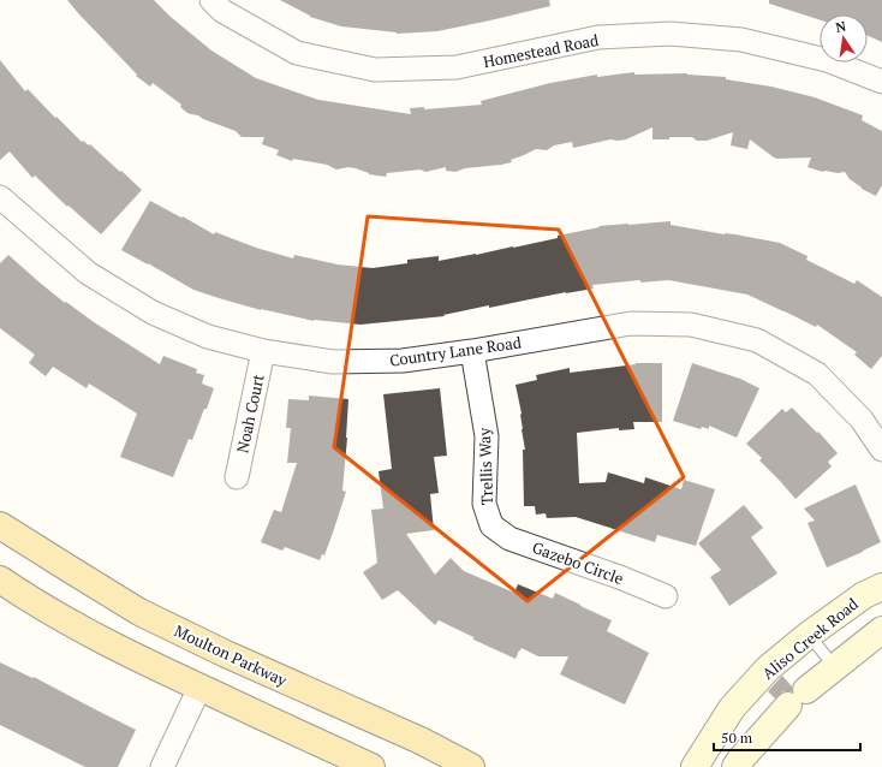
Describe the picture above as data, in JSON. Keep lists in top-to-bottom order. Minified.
{"streets":{"main road":["Moulton Parkway"],"street":["Homestead Road","Country Lane Road","Noah Court","Trellis Way","Gazebo Circle","Aliso Creek Road"]},"crossings":[["Country Lane Road","Noah Court"],["Country Lane Road","Trellis Way"],["Trellis Way","Gazebo Circle"]],"scale_bar":"50 m","north":"top"}
